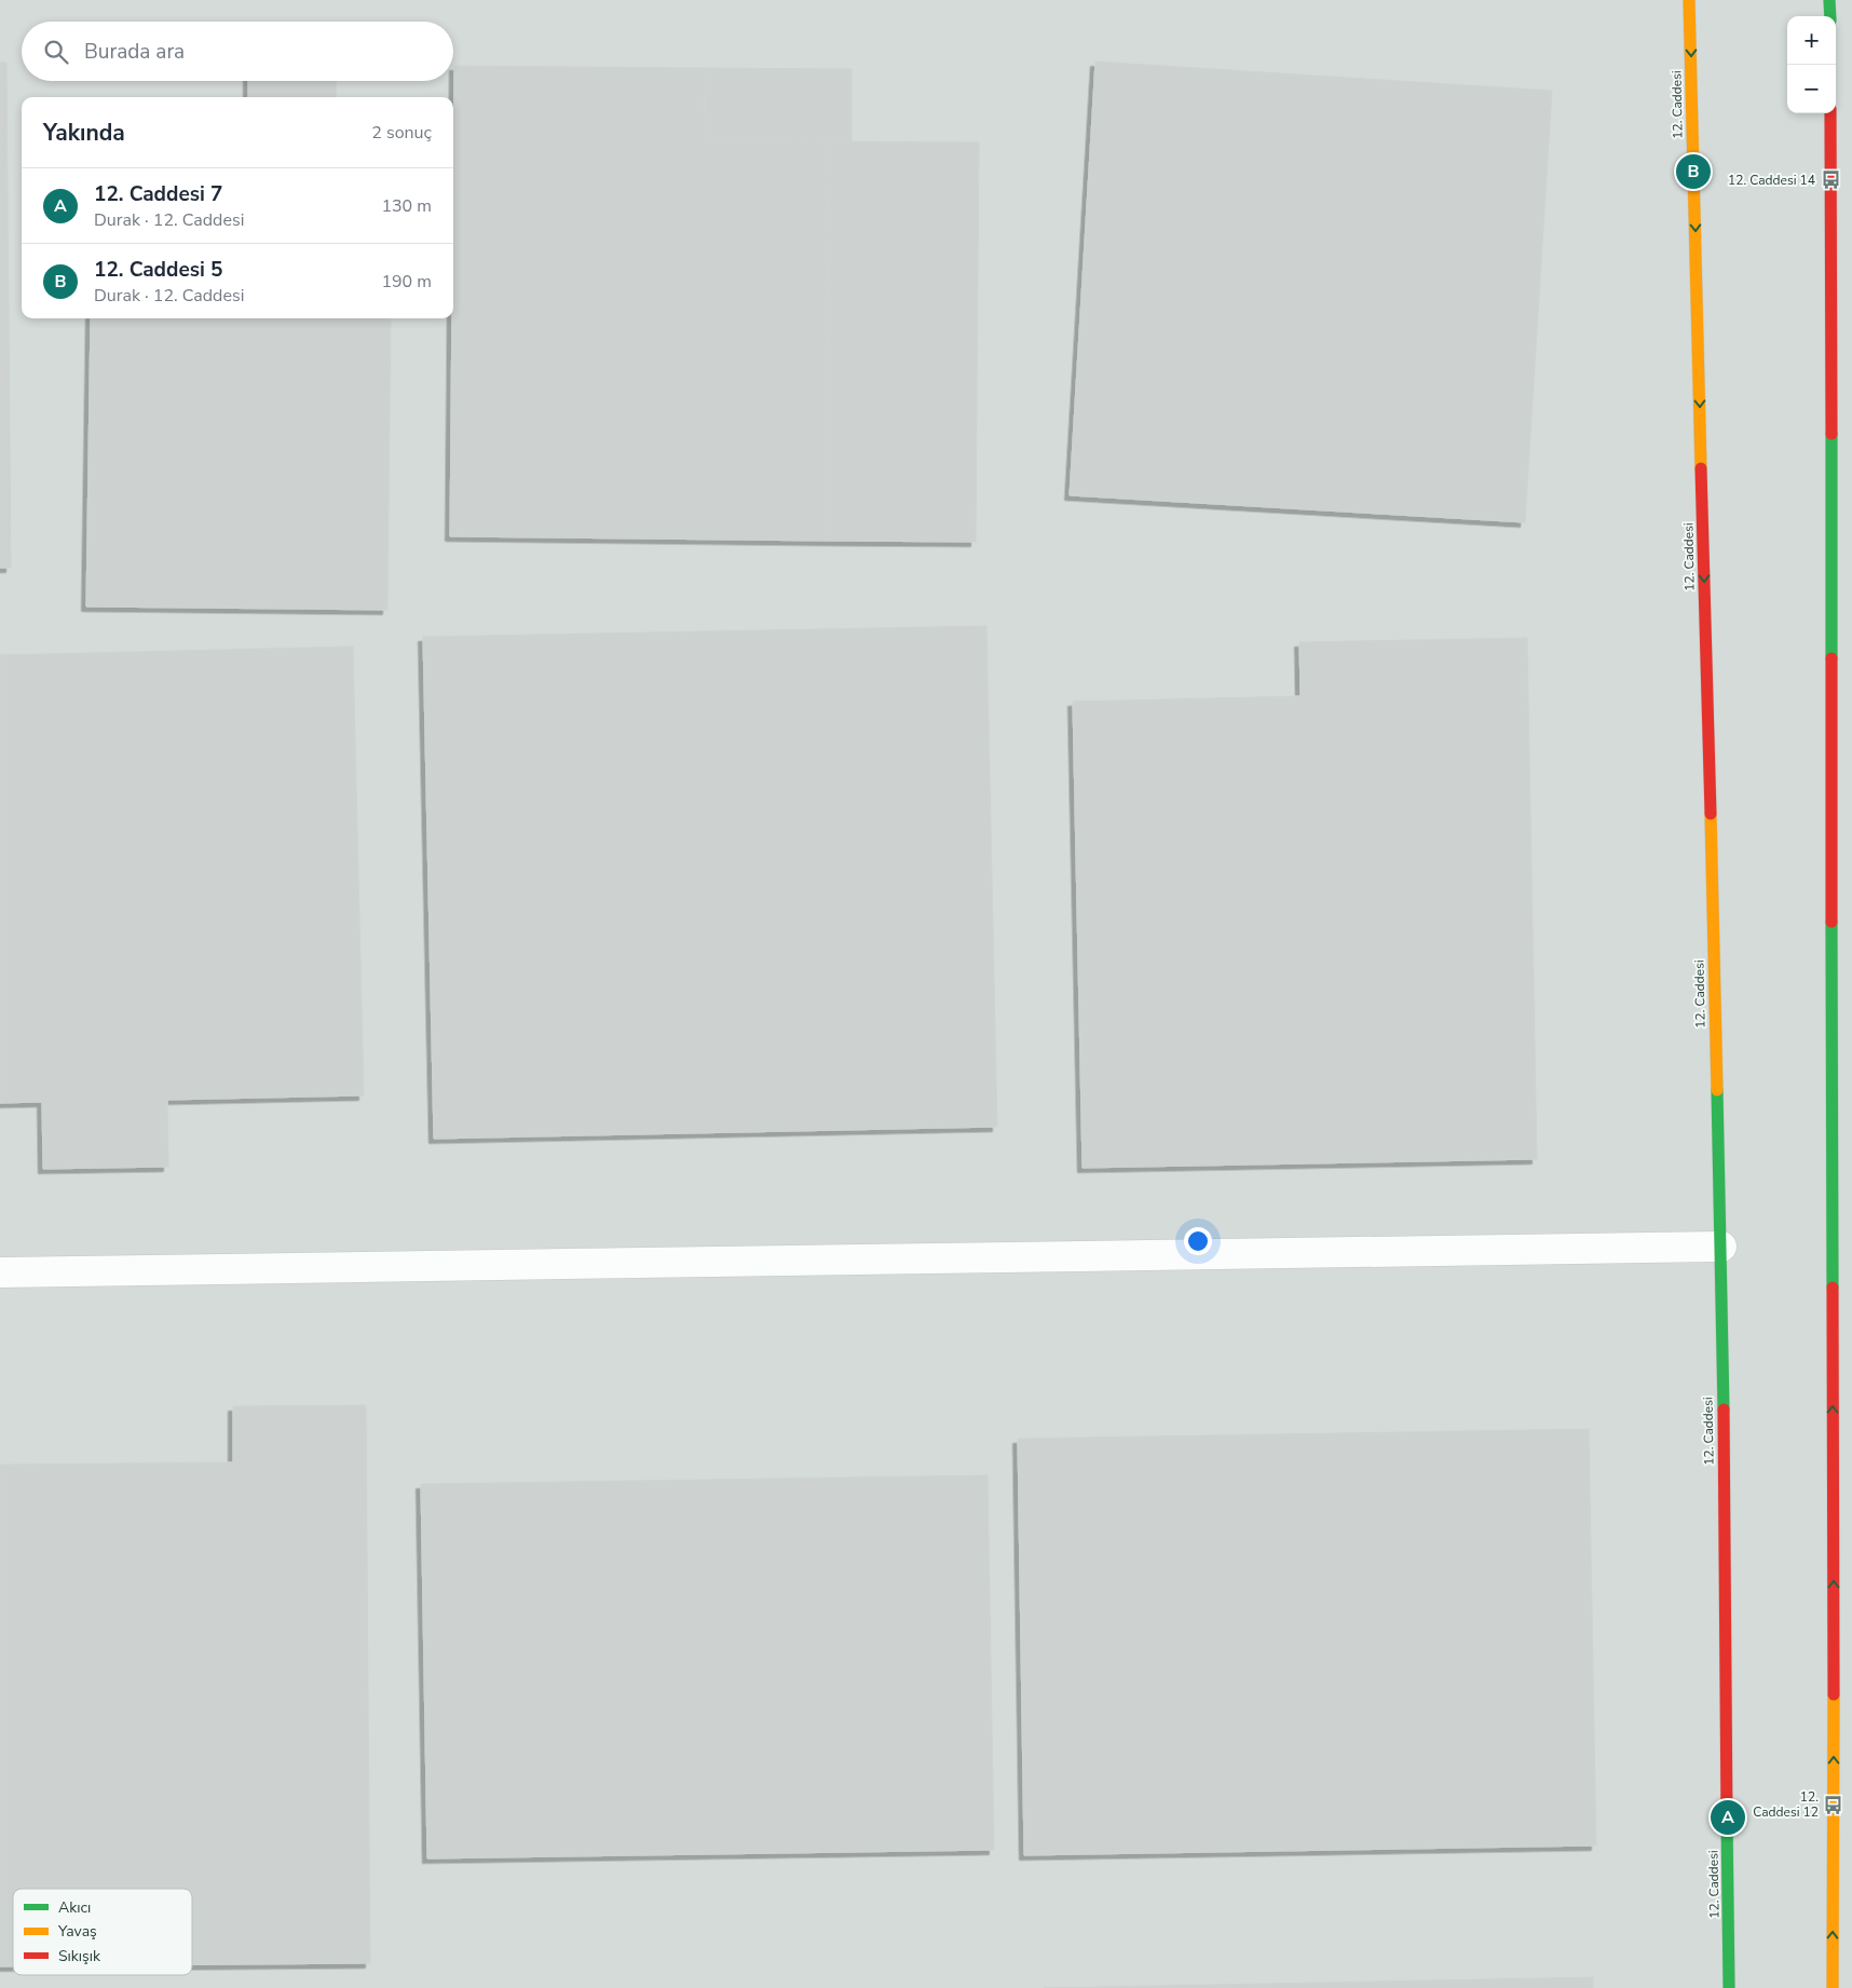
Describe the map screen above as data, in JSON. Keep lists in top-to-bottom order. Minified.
{"streets":{"street":["12. Caddesi"]},"one_way":["12. Caddesi"],"places":{"bus stop":["12. Caddesi 14","12. Caddesi 12"]},"legend":["Akıcı","Yavaş","Sıkışık"],"page":{"map_buttons":["+","−"],"search":"Burada ara","heading":["Yakında","2 sonuç"],"pins":["B","A"],"list":[{"mark":"A","name":"12. Caddesi 7","note":"Durak · 12. Caddesi","value":"130 m"},{"mark":"B","name":"12. Caddesi 5","note":"Durak · 12. Caddesi","value":"190 m"}]}}
